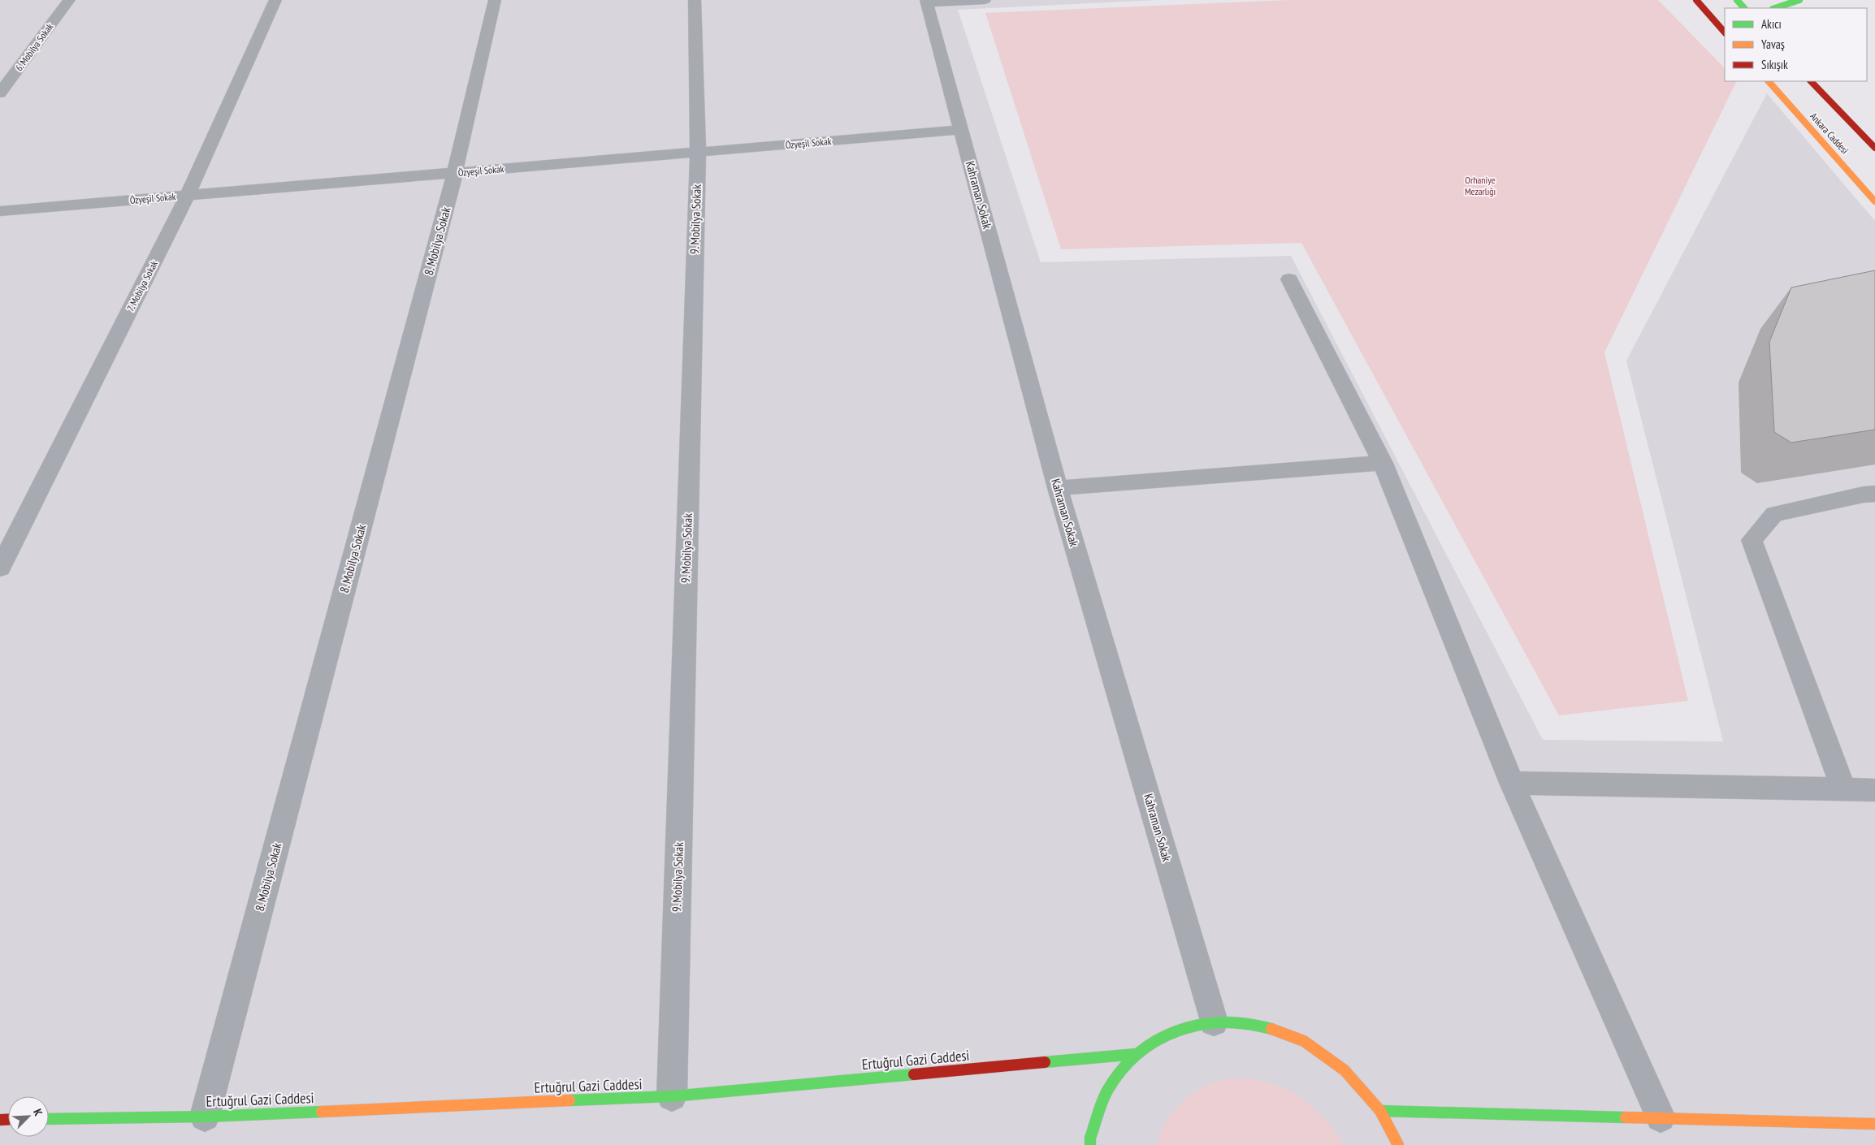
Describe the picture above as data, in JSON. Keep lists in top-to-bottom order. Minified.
{"streets":{"main road":["Ankara Caddesi","Ertuğrul Gazi Caddesi"],"lane":["6. Mobilya Sokak","Özyeşil Sokak","Kahraman Sokak","9. Mobilya Sokak","8. Mobilya Sokak","7. Mobilya Sokak"]},"crossings":[["Özyeşil Sokak","Kahraman Sokak"],["Özyeşil Sokak","9. Mobilya Sokak"],["Özyeşil Sokak","8. Mobilya Sokak"],["Özyeşil Sokak","7. Mobilya Sokak"],["9. Mobilya Sokak","Ertuğrul Gazi Caddesi"],["8. Mobilya Sokak","Ertuğrul Gazi Caddesi"]],"parks":["Orhaniye Mezarlığı"],"legend":["Akıcı","Yavaş","Sıkışık"],"north":"top right"}
